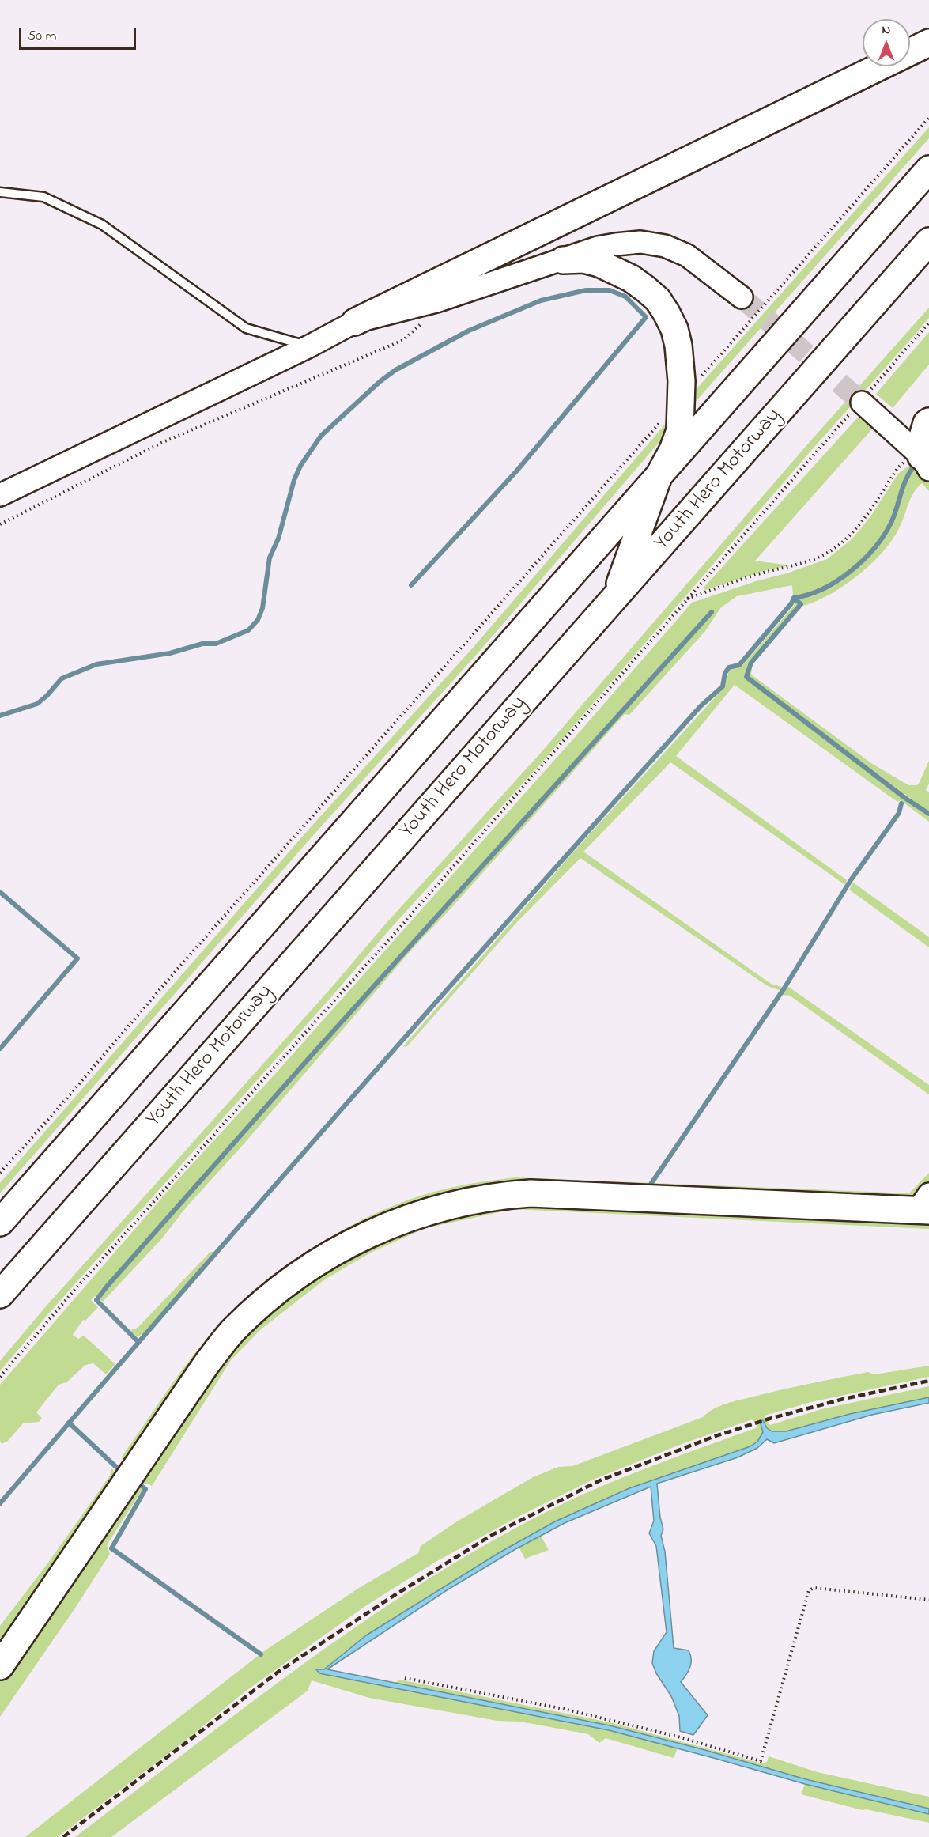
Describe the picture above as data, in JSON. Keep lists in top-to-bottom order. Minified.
{"streets":{"main road":["Youth Hero Motorway"]},"scale_bar":"50 m","north":"top"}
